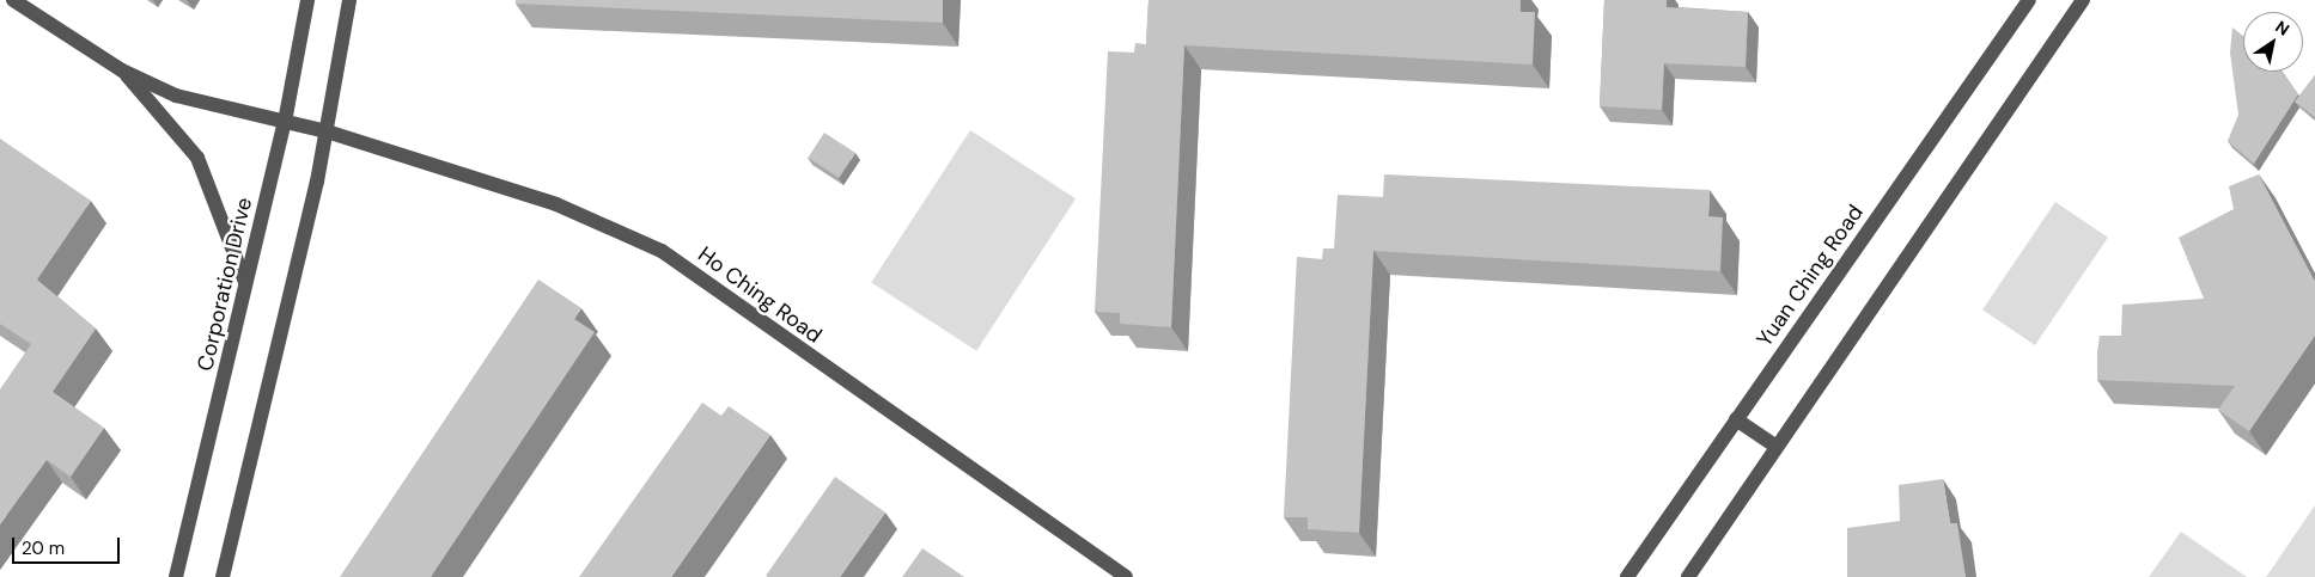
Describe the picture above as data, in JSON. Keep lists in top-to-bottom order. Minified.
{"streets":{"street":["Yuan Ching Road","Corporation Drive","Ho Ching Road"]},"crossings":[["Corporation Drive","Ho Ching Road"]],"scale_bar":"20 m","north":"top right"}
